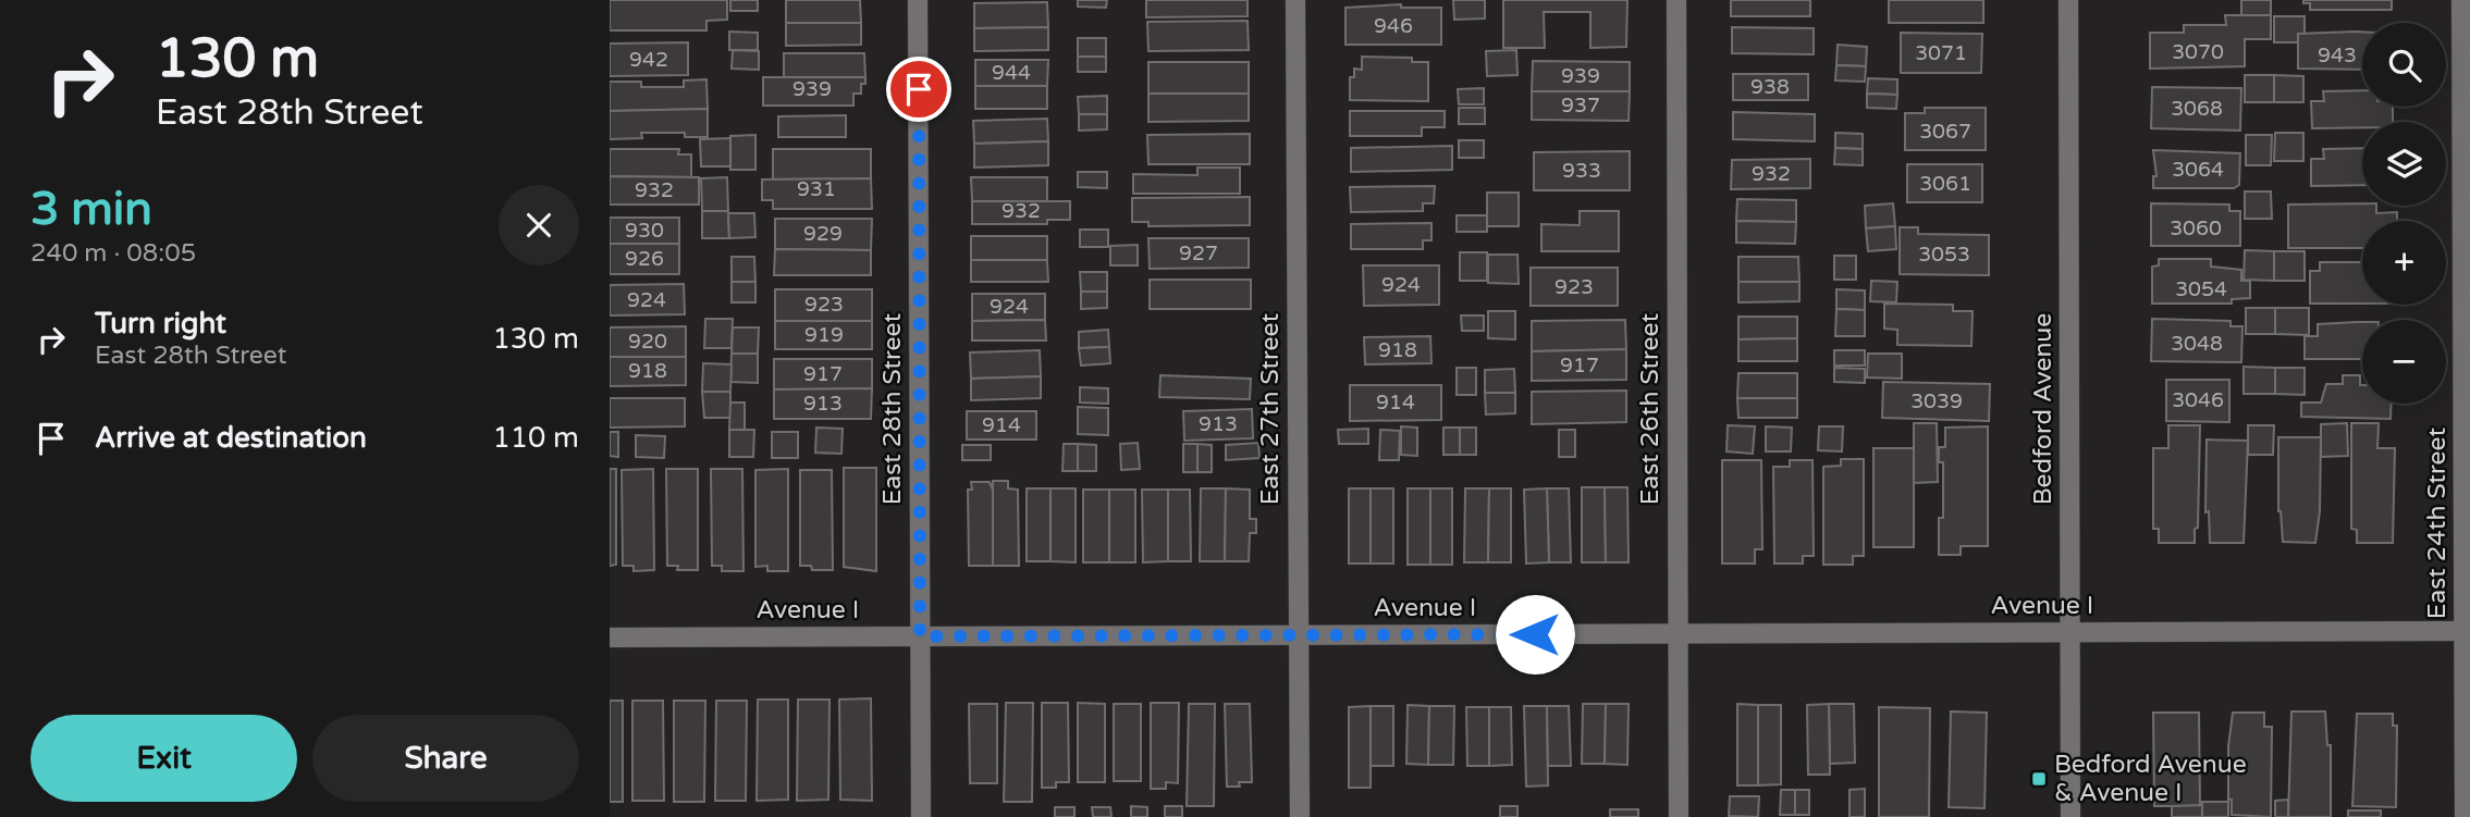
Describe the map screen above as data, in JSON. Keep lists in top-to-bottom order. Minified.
{"streets":{"street":["East 28th Street","East 27th Street","East 26th Street","Bedford Avenue","East 24th Street","Avenue I"]},"crossings":[["East 28th Street","Avenue I"],["East 27th Street","Avenue I"],["East 26th Street","Avenue I"],["Bedford Avenue","Avenue I"],["East 24th Street","Avenue I"]],"places":{"transit":["Bedford Avenue & Avenue I"]},"house_numbers":["946","3070","3071","943","942","944","939","938","939","937","3068","3067","3064","933","932","3061","931","932","932","3060","930","929","927","3053","926","924","923","3054","924","923","924","919","920","3048","918","917","918","917","3046","3039","914","913","913","914"],"page":{"turn":["130 m","East 28th Street"],"map_buttons":["+","−"],"heading":["3 min","240 m · 08:05"],"list":[{"name":"Turn right","note":"East 28th Street","value":"130 m"},{"name":"Arrive at destination","value":"110 m"}],"buttons":["Exit","Share"]}}
